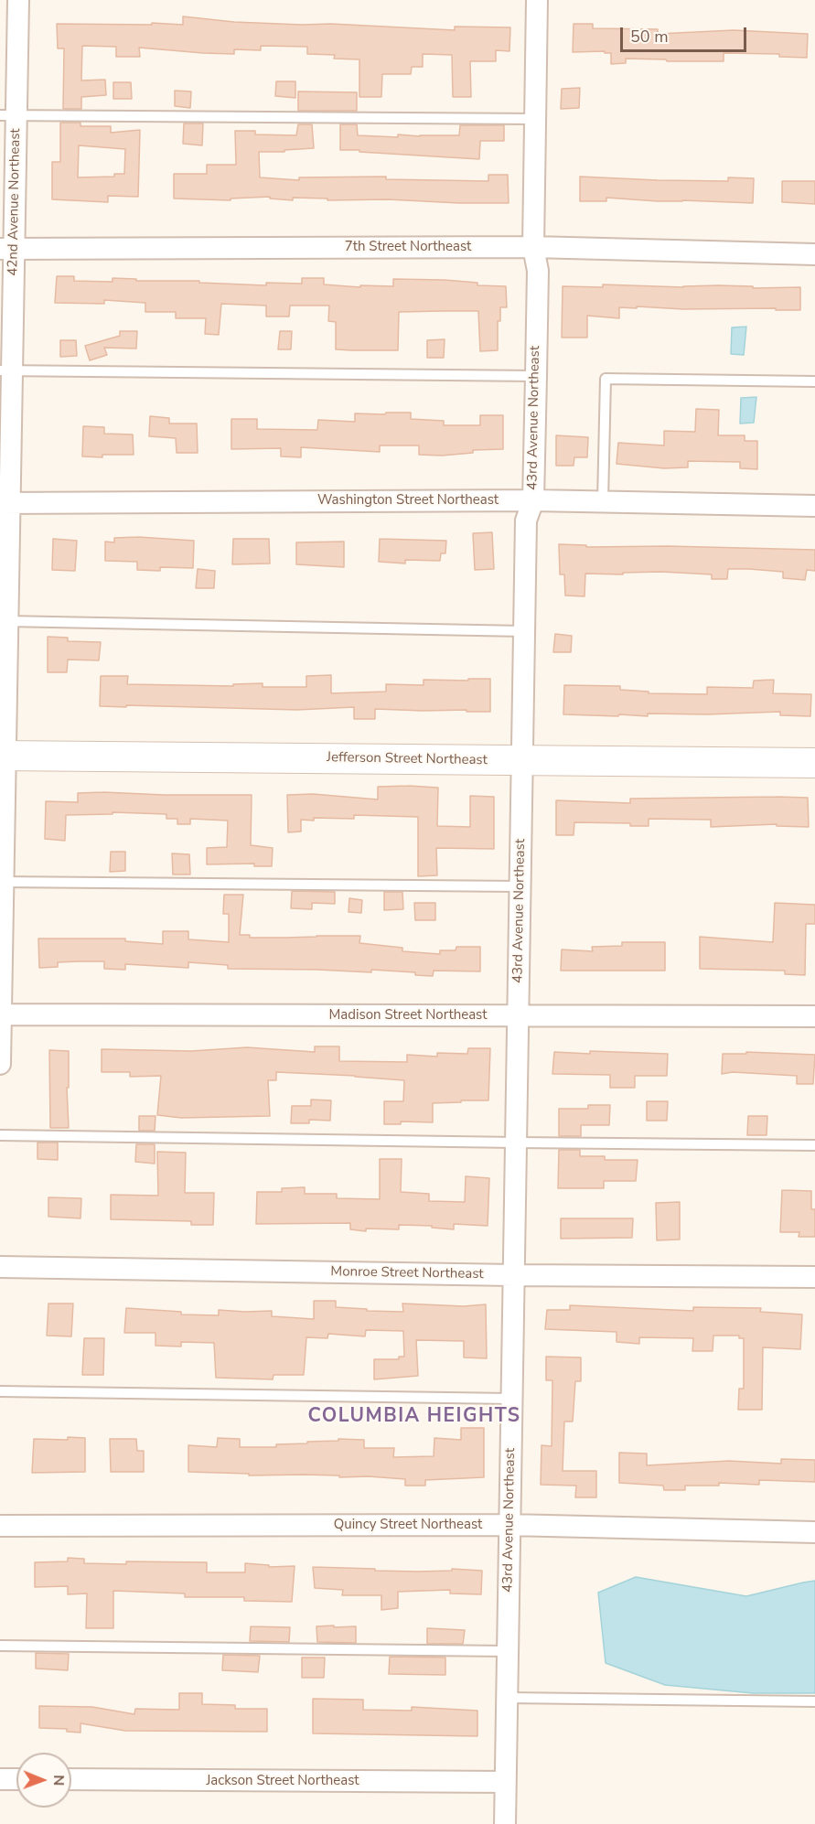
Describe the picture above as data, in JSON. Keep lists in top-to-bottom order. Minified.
{"streets":{"street":["42nd Avenue Northeast","7th Street Northeast","43rd Avenue Northeast","Washington Street Northeast","Jefferson Street Northeast","Madison Street Northeast","Monroe Street Northeast","Quincy Street Northeast","Jackson Street Northeast"]},"crossings":[["42nd Avenue Northeast","7th Street Northeast"],["42nd Avenue Northeast","Washington Street Northeast"],["42nd Avenue Northeast","Jefferson Street Northeast"],["42nd Avenue Northeast","Madison Street Northeast"],["7th Street Northeast","43rd Avenue Northeast"],["43rd Avenue Northeast","Washington Street Northeast"],["43rd Avenue Northeast","Jefferson Street Northeast"],["43rd Avenue Northeast","Madison Street Northeast"],["43rd Avenue Northeast","Monroe Street Northeast"],["43rd Avenue Northeast","Quincy Street Northeast"],["43rd Avenue Northeast","Jackson Street Northeast"]],"districts":["COLUMBIA HEIGHTS"],"scale_bar":"50 m","north":"right"}
